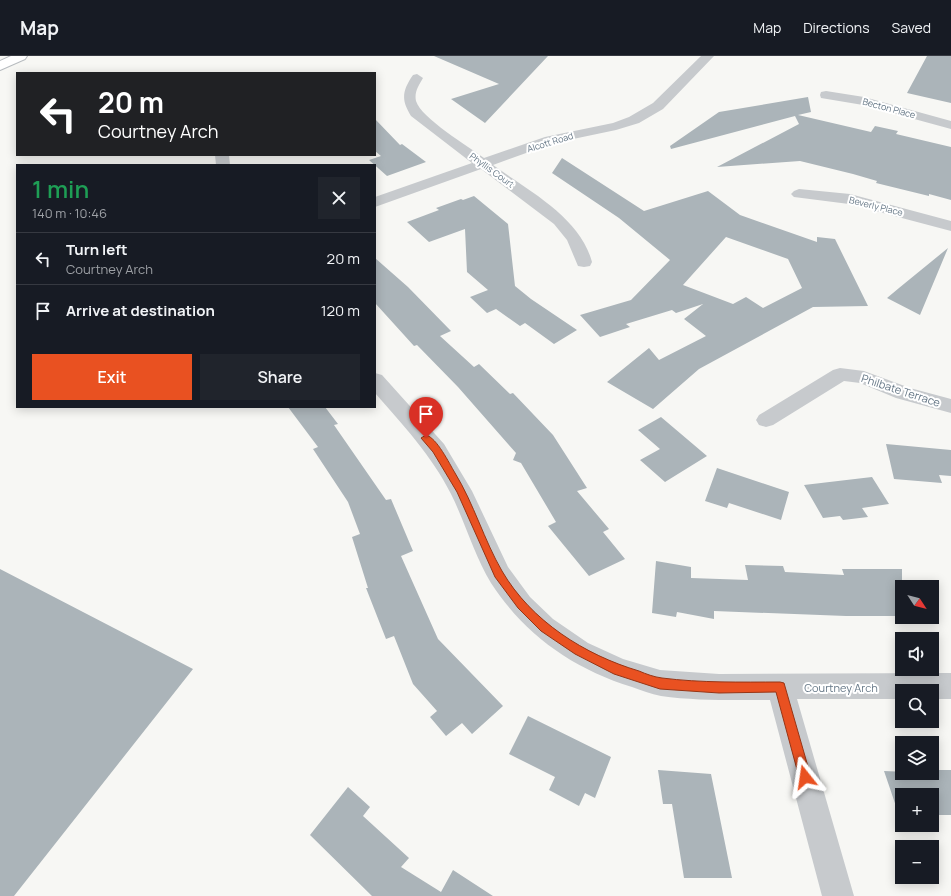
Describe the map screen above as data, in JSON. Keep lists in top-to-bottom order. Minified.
{"streets":{"street":["Becton Place","Alcott Road","Phyllis Court","Beverly Place","Philbate Terrace","Courtney Arch"]},"crossings":[["Alcott Road","Phyllis Court"]],"north":"bottom right","page":{"header":"Map","nav":["Map","Directions","Saved"],"turn":["20 m","Courtney Arch"],"heading":["1 min","140 m · 10:46"],"list":[{"name":"Turn left","note":"Courtney Arch","value":"20 m"},{"name":"Arrive at destination","value":"120 m"}],"buttons":["Exit","Share"],"map_buttons":["+","−"]}}
